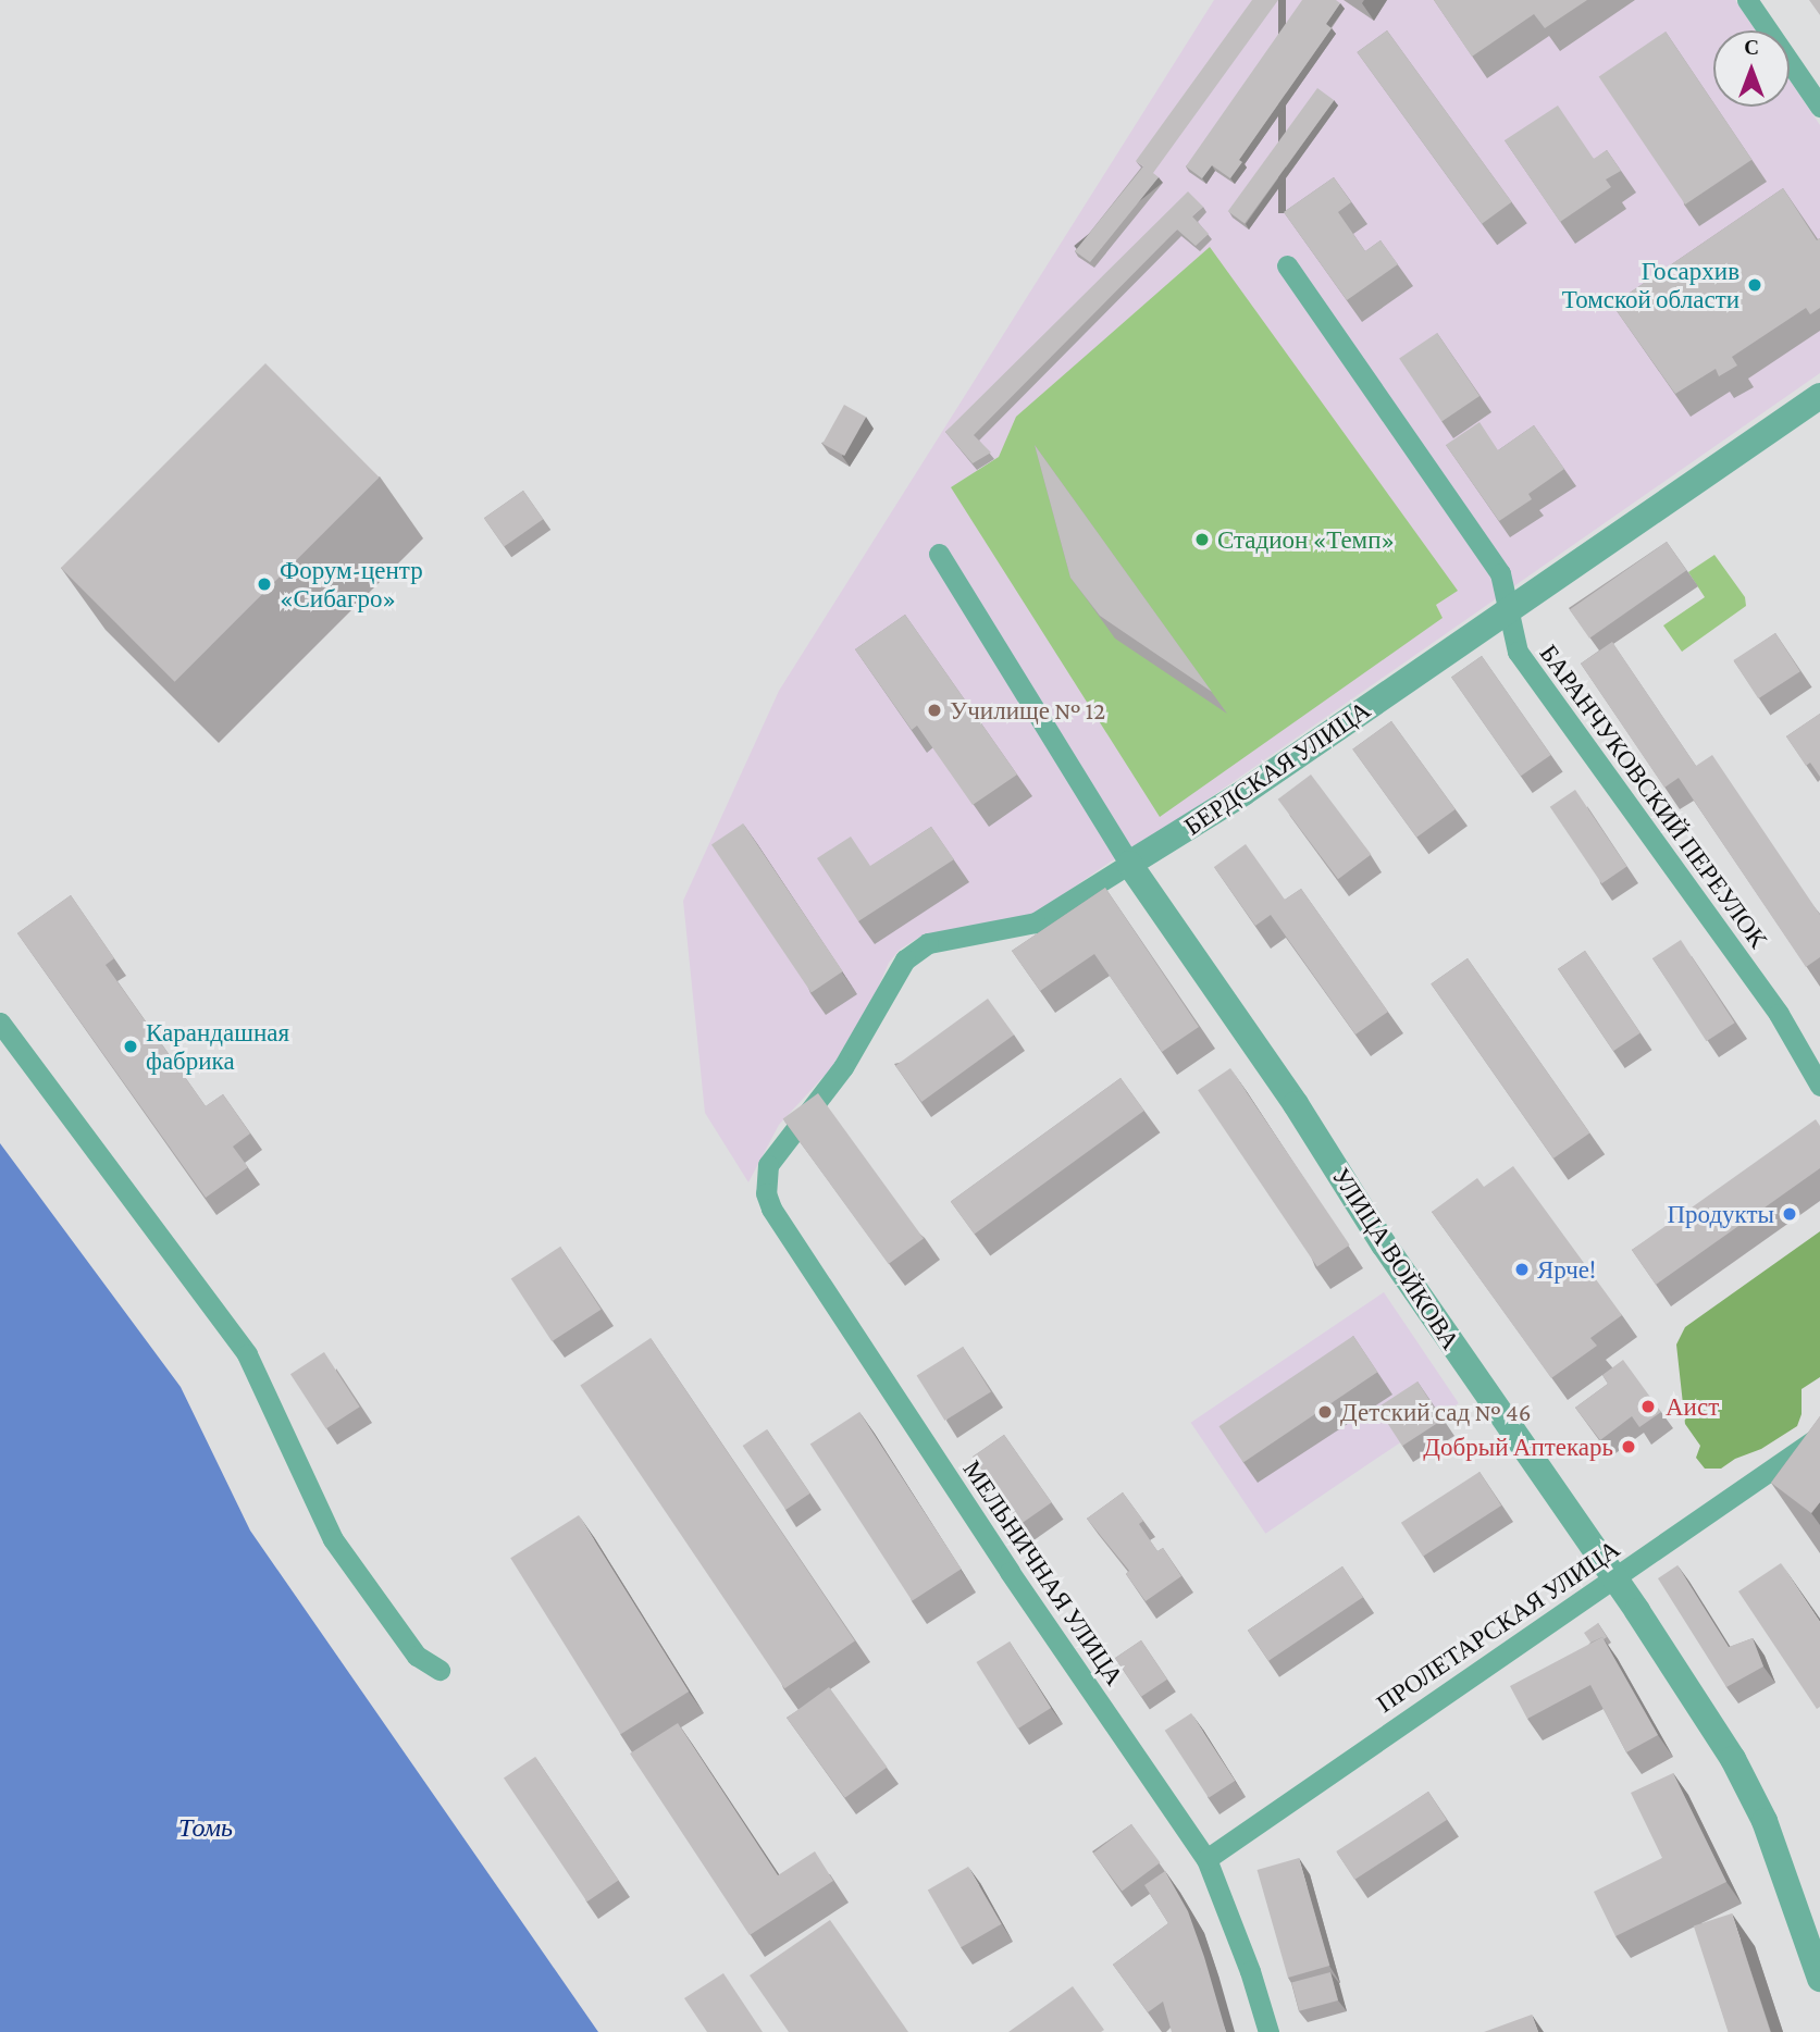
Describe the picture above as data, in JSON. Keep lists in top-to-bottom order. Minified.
{"streets":{"street":["БЕРДСКАЯ УЛИЦА","БАРАНЧУКОВСКИЙ ПЕРЕУЛОК","УЛИЦА ВОЙКОВА","МЕЛЬНИЧНАЯ УЛИЦА","ПРОЛЕТАРСКАЯ УЛИЦА"]},"crossings":[["БЕРДСКАЯ УЛИЦА","БАРАНЧУКОВСКИЙ ПЕРЕУЛОК"],["БЕРДСКАЯ УЛИЦА","УЛИЦА ВОЙКОВА"],["БЕРДСКАЯ УЛИЦА","МЕЛЬНИЧНАЯ УЛИЦА"],["УЛИЦА ВОЙКОВА","ПРОЛЕТАРСКАЯ УЛИЦА"],["МЕЛЬНИЧНАЯ УЛИЦА","ПРОЛЕТАРСКАЯ УЛИЦА"]],"water":["Томь"],"places":["Госархив Томской области","Стадион «Темп»","Форум-центр «Сибагро»","Училище № 12","Карандашная фабрика","Продукты","Ярче!","Аист","Детский сад № 46","Добрый Аптекарь"],"north":"top"}
